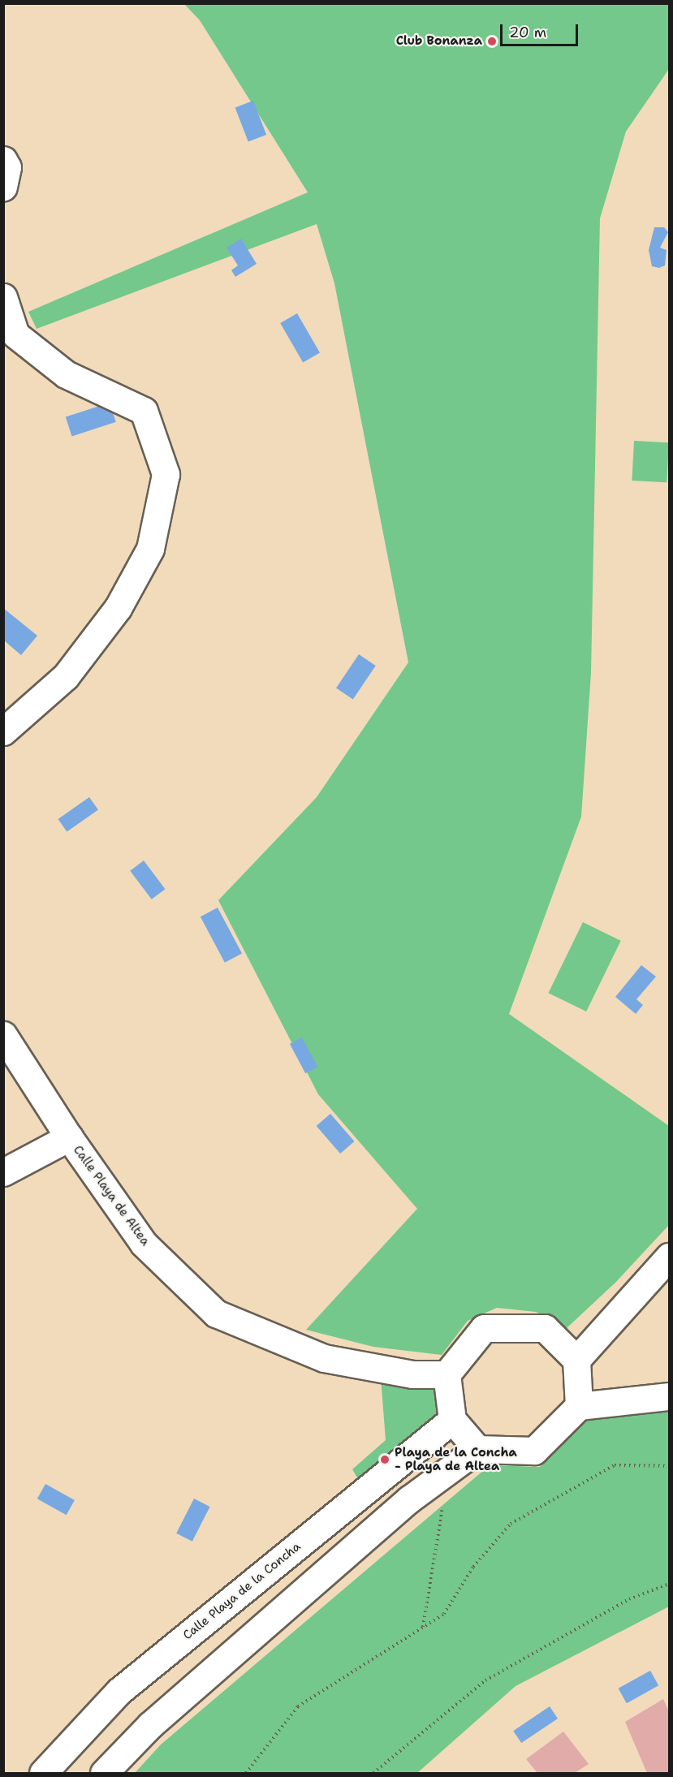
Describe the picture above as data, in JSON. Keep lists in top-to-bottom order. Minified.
{"streets":{"street":["Calle Playa de Altea","Calle Playa de la Concha"]},"crossings":[["Calle Playa de Altea","Calle Playa de la Concha"]],"places":["Club Bonanza","Playa de la Concha - Playa de Altea"],"scale_bar":"20 m"}
